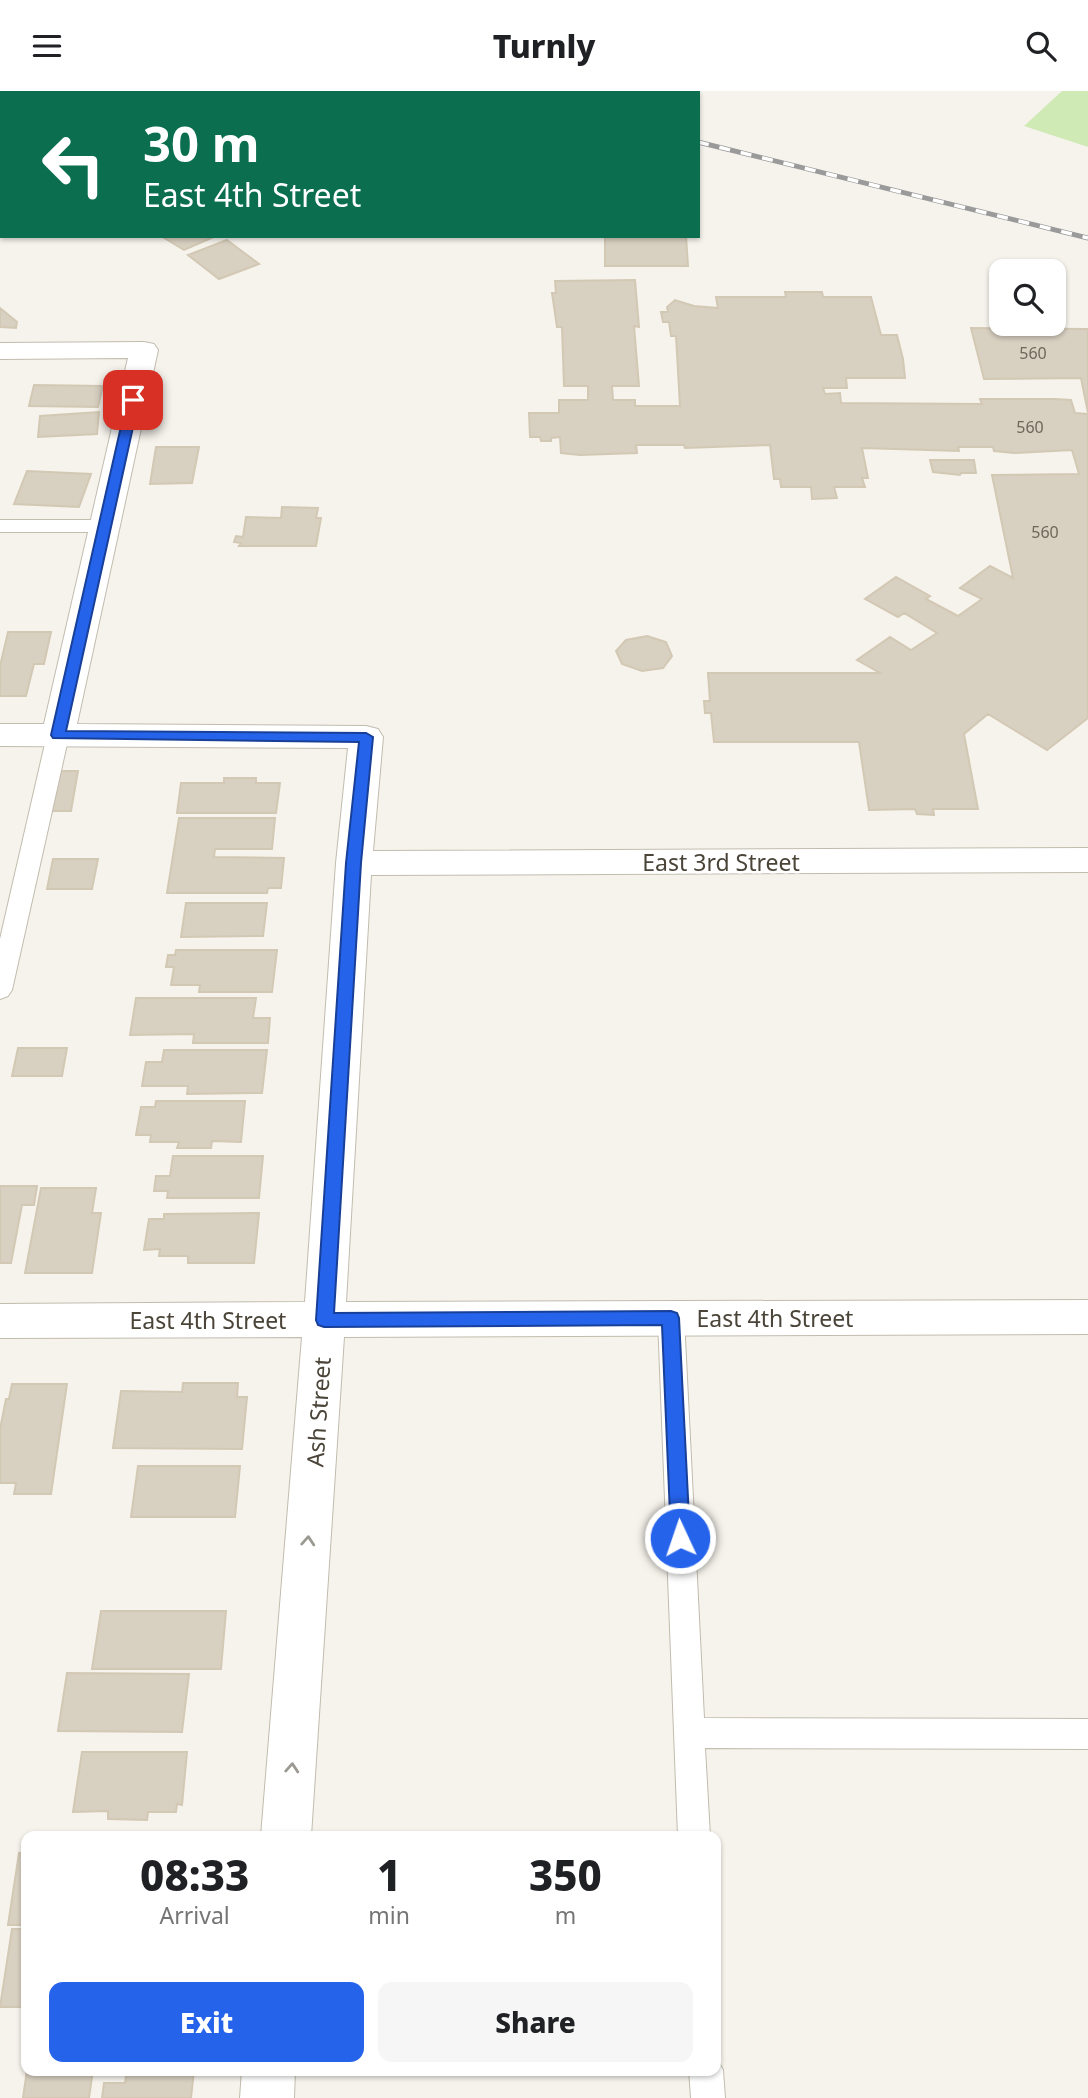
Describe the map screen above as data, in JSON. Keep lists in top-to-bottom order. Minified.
{"streets":{"street":["East 3rd Street","East 4th Street","Ash Street"]},"crossings":[["East 3rd Street","Ash Street"],["East 4th Street","Ash Street"]],"one_way":["Ash Street"],"house_numbers":["560","560","560"],"page":{"header":"Turnly","turn":["30 m","East 4th Street"],"eta":["08:33","Arrival","1","min","350","m"],"buttons":["Exit","Share"]}}
